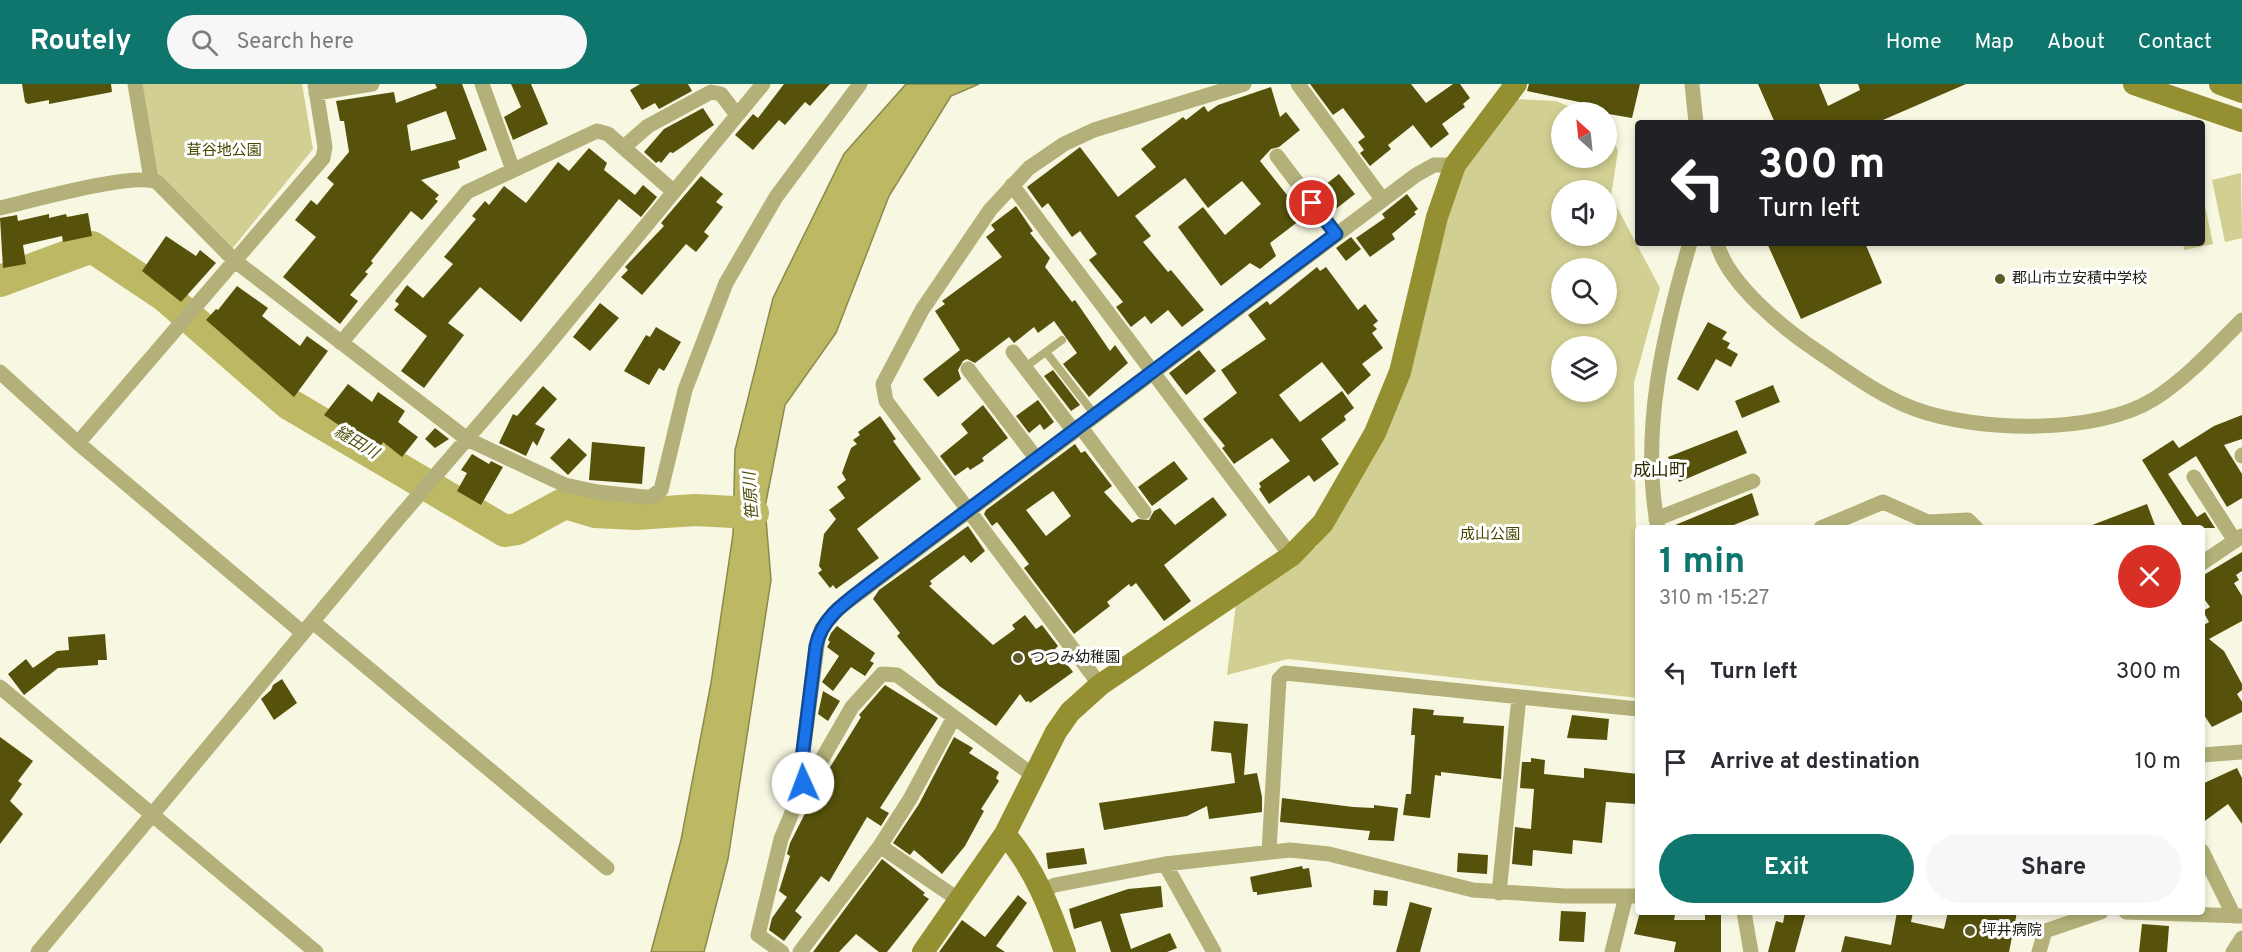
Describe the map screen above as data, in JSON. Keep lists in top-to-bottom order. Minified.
{"districts":["成山町"],"water":["縫田川","笹原川"],"parks":["茸谷地公園","成山公園"],"places":["郡山市立安積中学校","つつみ幼稚園","坪井病院"],"north":"top left","page":{"header":"Routely","search":"Search here","nav":["Home","Map","About","Contact"],"turn":["300 m","Turn left"],"heading":["1 min","310 m · 15:27"],"list":[{"name":"Turn left","value":"300 m"},{"name":"Arrive at destination","value":"10 m"}],"buttons":["Exit","Share"]}}
